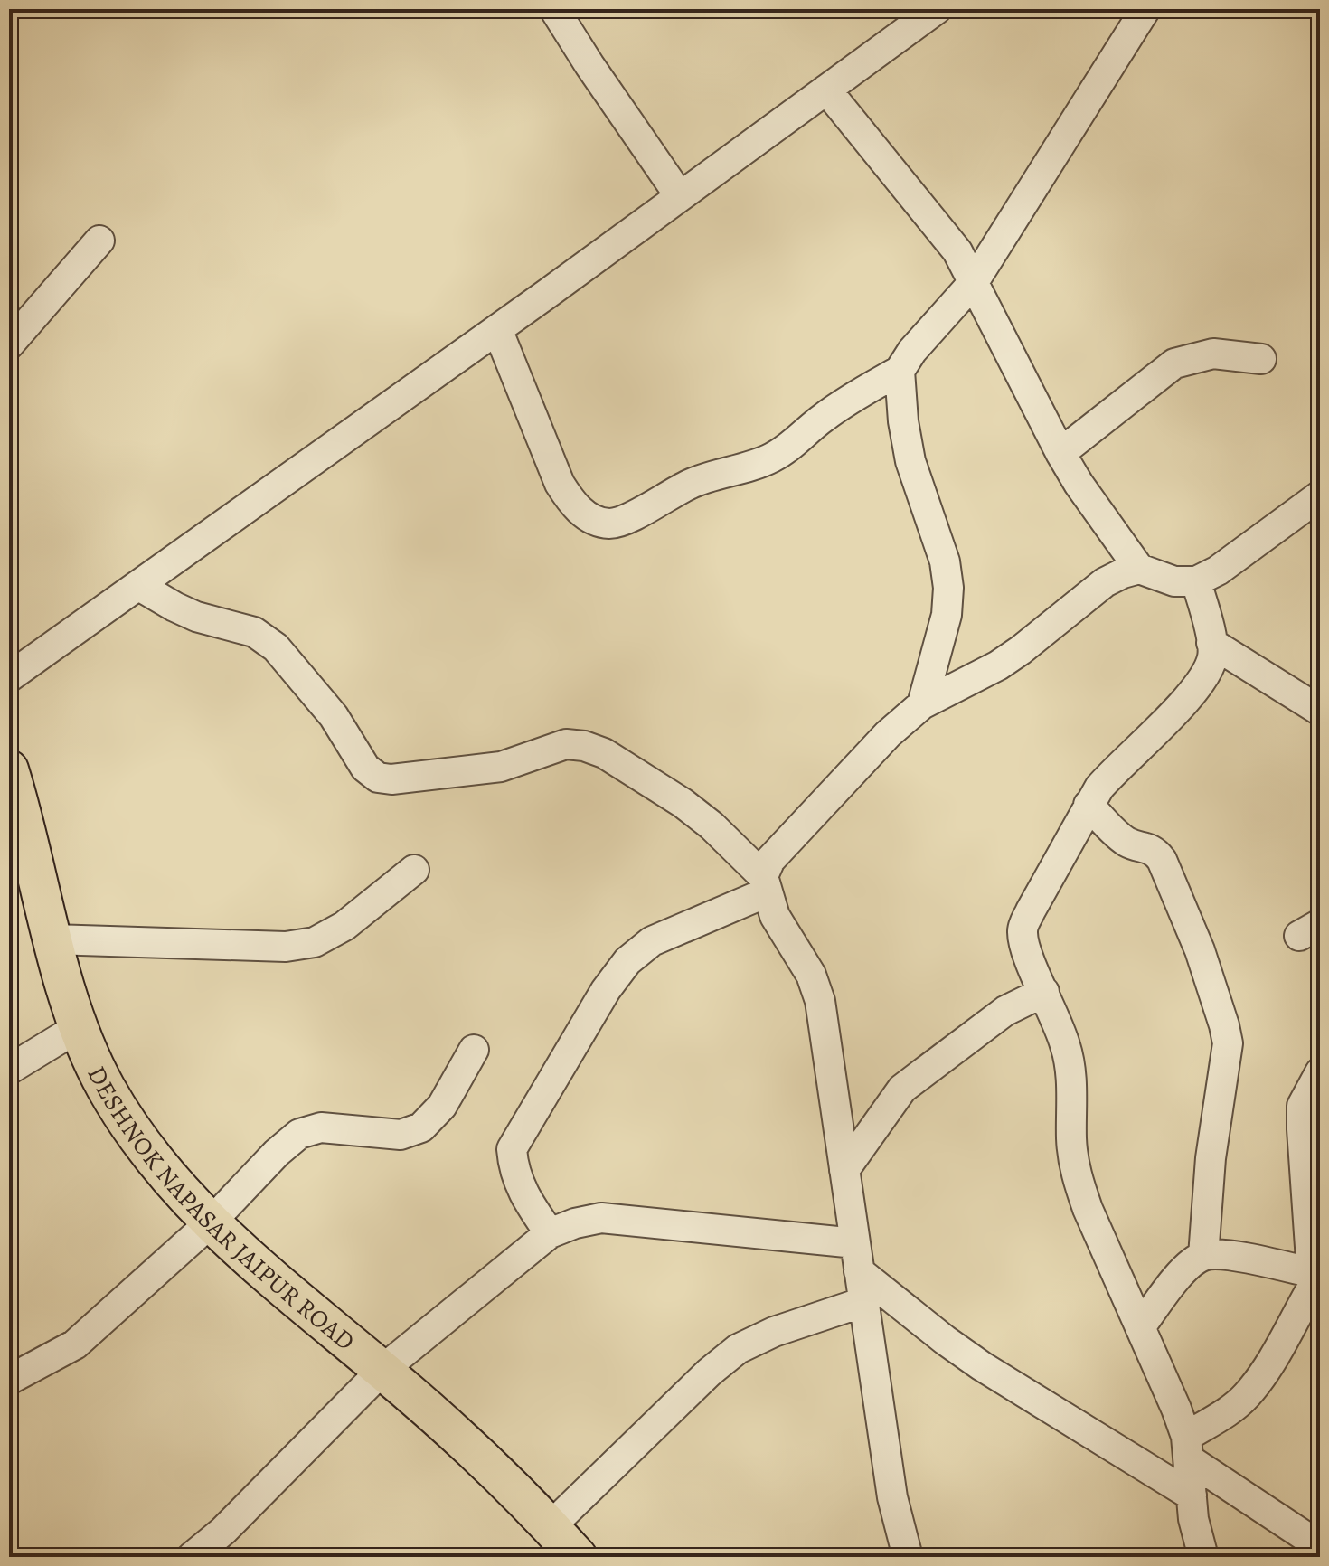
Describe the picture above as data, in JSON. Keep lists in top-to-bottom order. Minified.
{"streets":{"main road":["DESHNOK NAPASAR JAIPUR ROAD"]}}
